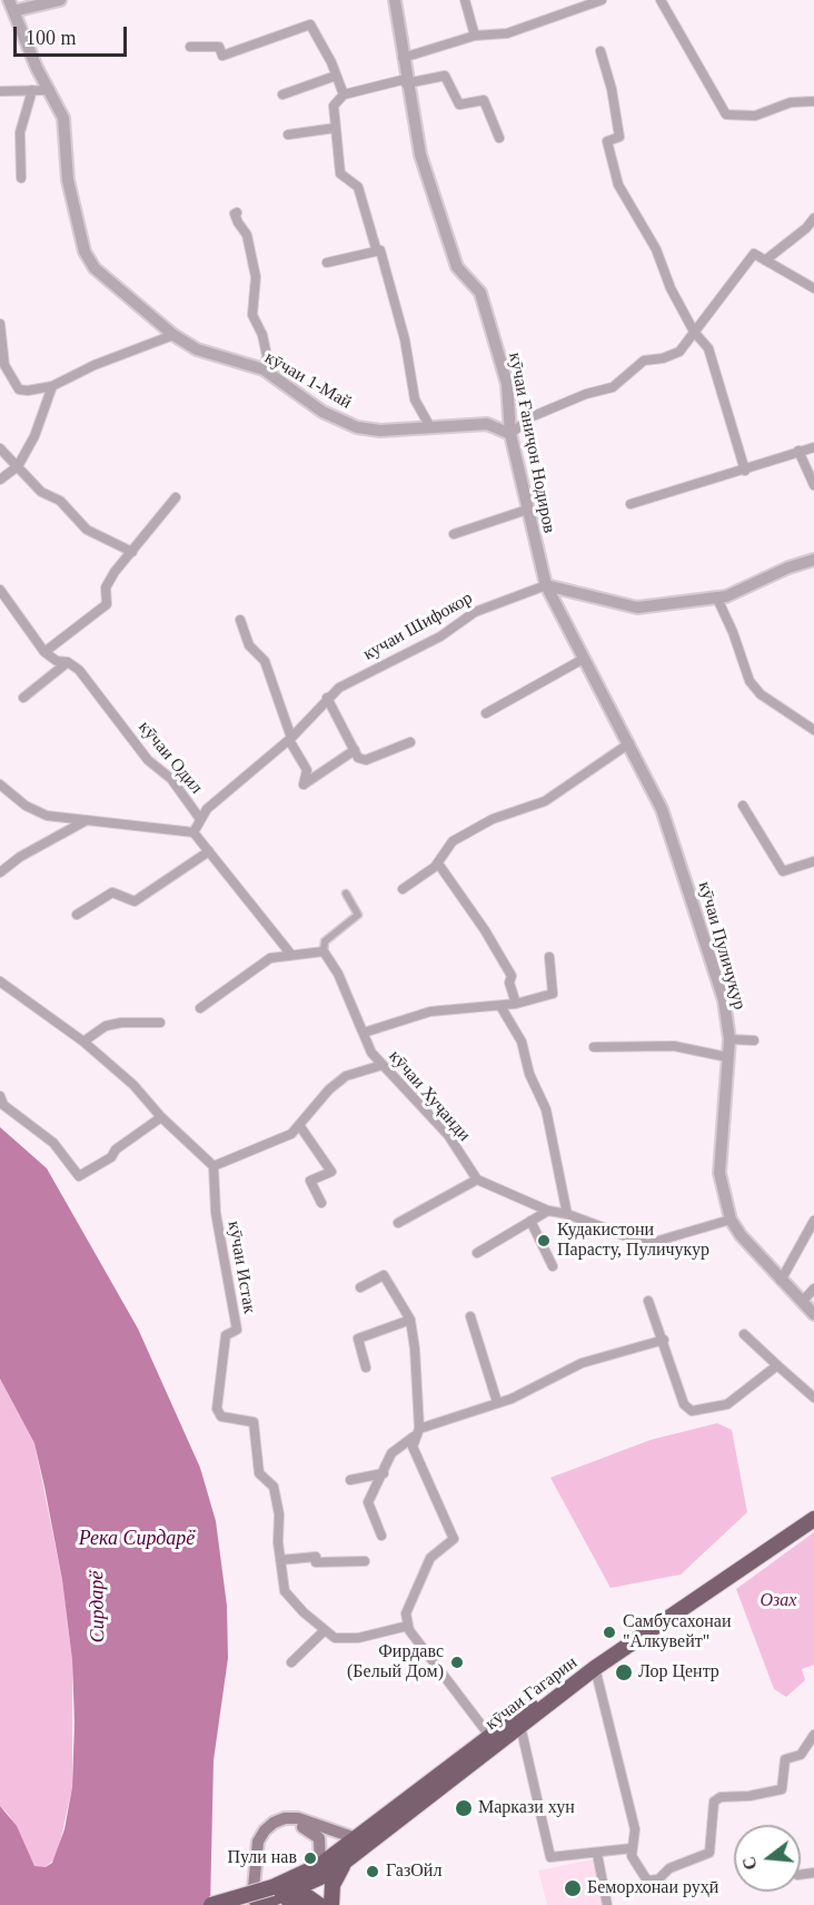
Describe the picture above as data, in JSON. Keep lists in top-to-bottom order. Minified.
{"streets":{"highway":["кӯчаи Гагарин"],"street":["кӯчаи 1-Май","кӯчаи Ғаниҷон Нодиров","кучаи Шифокор","кӯчаи Одил","кӯчаи Пуличуқур","кӯчаи Хуҷанди","кӯчаи Истак"]},"crossings":[["кӯчаи 1-Май","кӯчаи Ғаниҷон Нодиров"],["кӯчаи Ғаниҷон Нодиров","кучаи Шифокор"],["кӯчаи Ғаниҷон Нодиров","кӯчаи Пуличуқур"],["кучаи Шифокор","кӯчаи Одил"],["кучаи Шифокор","кӯчаи Пуличуқур"]],"water":["Река Сирдарё","Сирдарё"],"parks":["Озах"],"places":["Кудакистони Парасту, Пуличукур","Самбусахонаи \"Алкувейт\"","Фирдавс (Белый Дом)","Лор Центр","Маркази хун","Пули нав","ГазОйл","Беморхонаи руҳӣ"],"scale_bar":"100 m","north":"left"}
